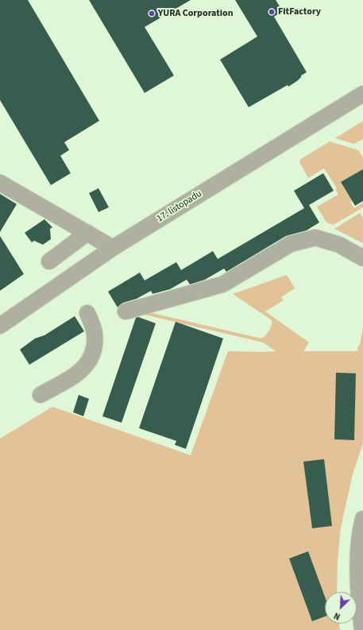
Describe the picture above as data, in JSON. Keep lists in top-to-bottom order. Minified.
{"streets":{"street":["17. listopadu"]},"places":["FitFactory","YURA Corporation"],"north":"bottom left"}
